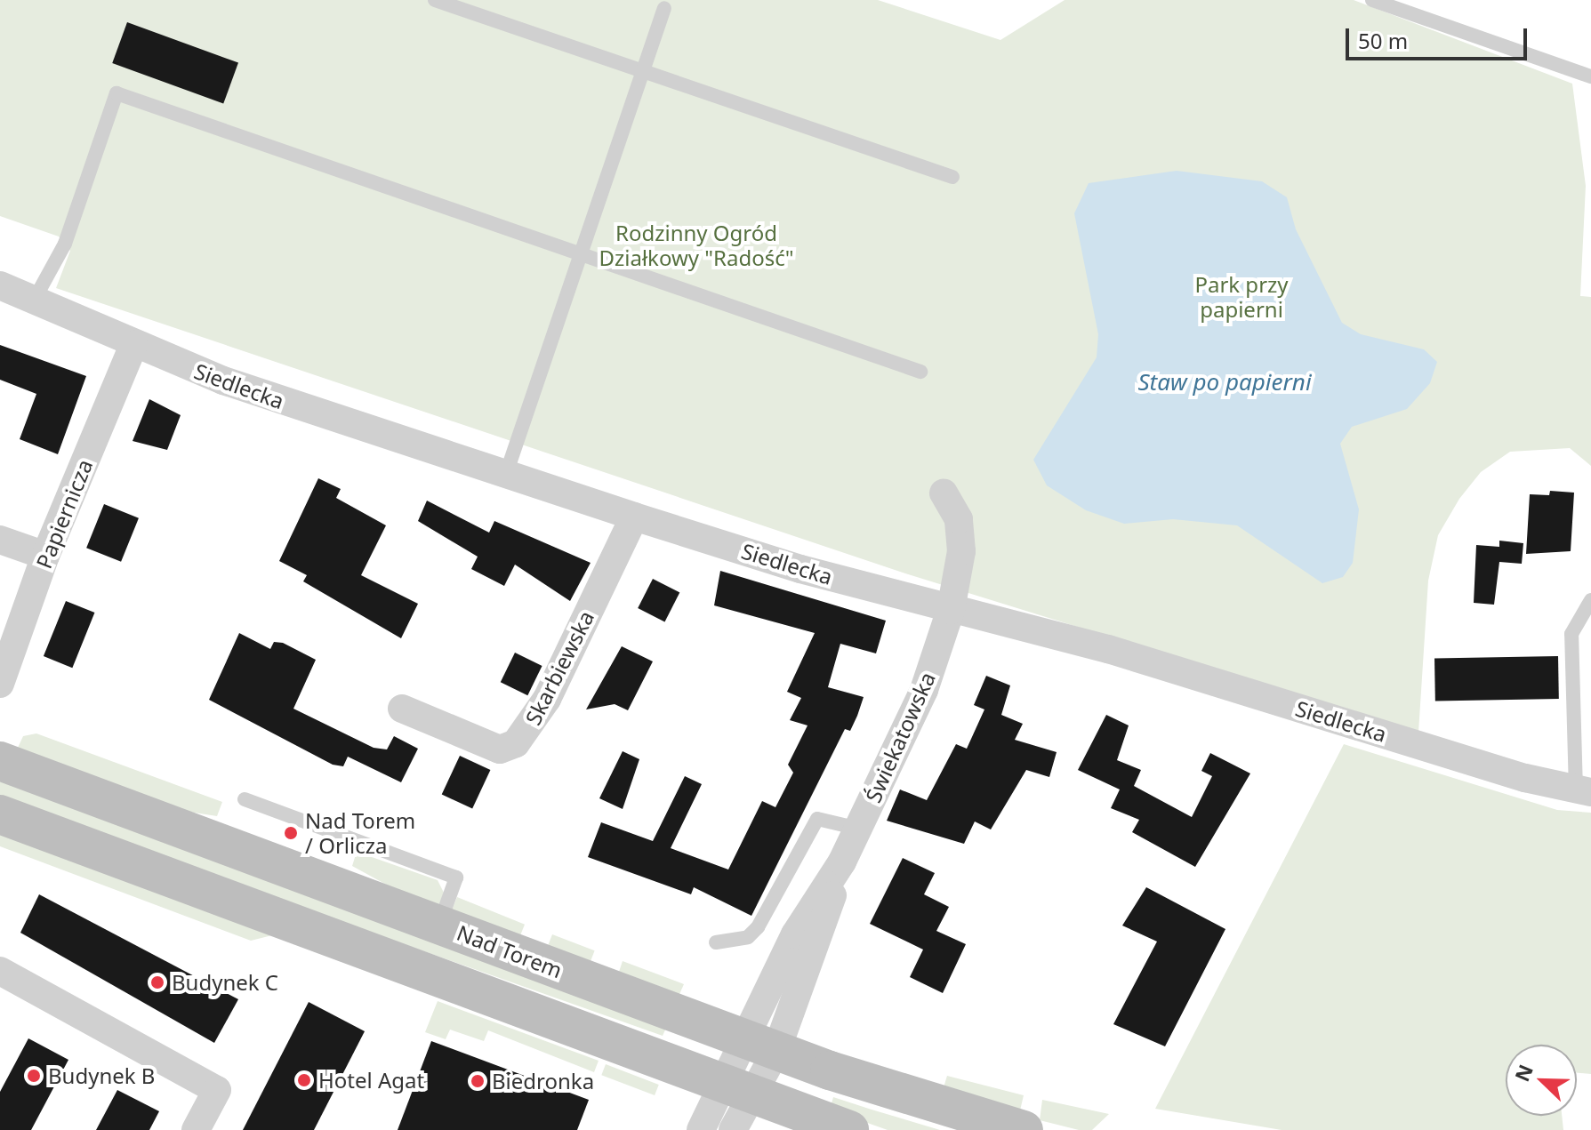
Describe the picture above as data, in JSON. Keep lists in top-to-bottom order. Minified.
{"streets":{"main road":["Nad Torem"],"street":["Siedlecka","Papiernicza","Skarbiewska","Świekatowska"]},"crossings":[["Siedlecka","Papiernicza"],["Siedlecka","Skarbiewska"],["Siedlecka","Świekatowska"],["Świekatowska","Nad Torem"]],"water":["Staw po papierni"],"parks":["Rodzinny Ogród Działkowy \"Radość\"","Park przy papierni"],"places":["Nad Torem / Orlicza","Budynek C","Budynek B","Hotel Agat","Biedronka"],"scale_bar":"50 m","north":"top left"}
